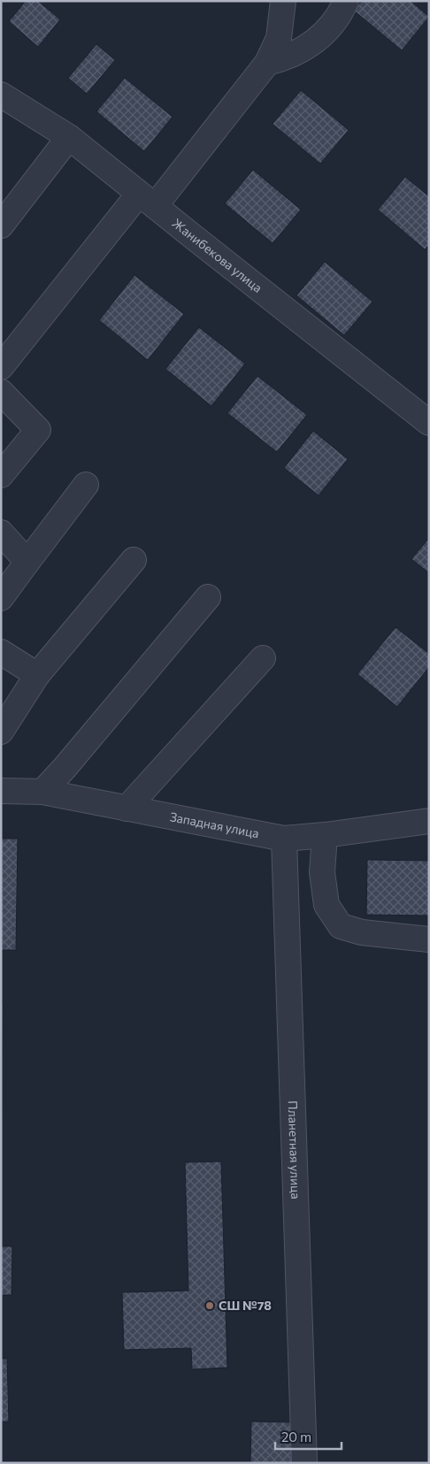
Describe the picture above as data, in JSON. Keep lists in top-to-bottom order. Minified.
{"streets":{"street":["Жанибекова улица","Западная улица","Планетная улица"]},"crossings":[["Западная улица","Планетная улица"]],"places":["СШ №78"],"scale_bar":"20 m"}
